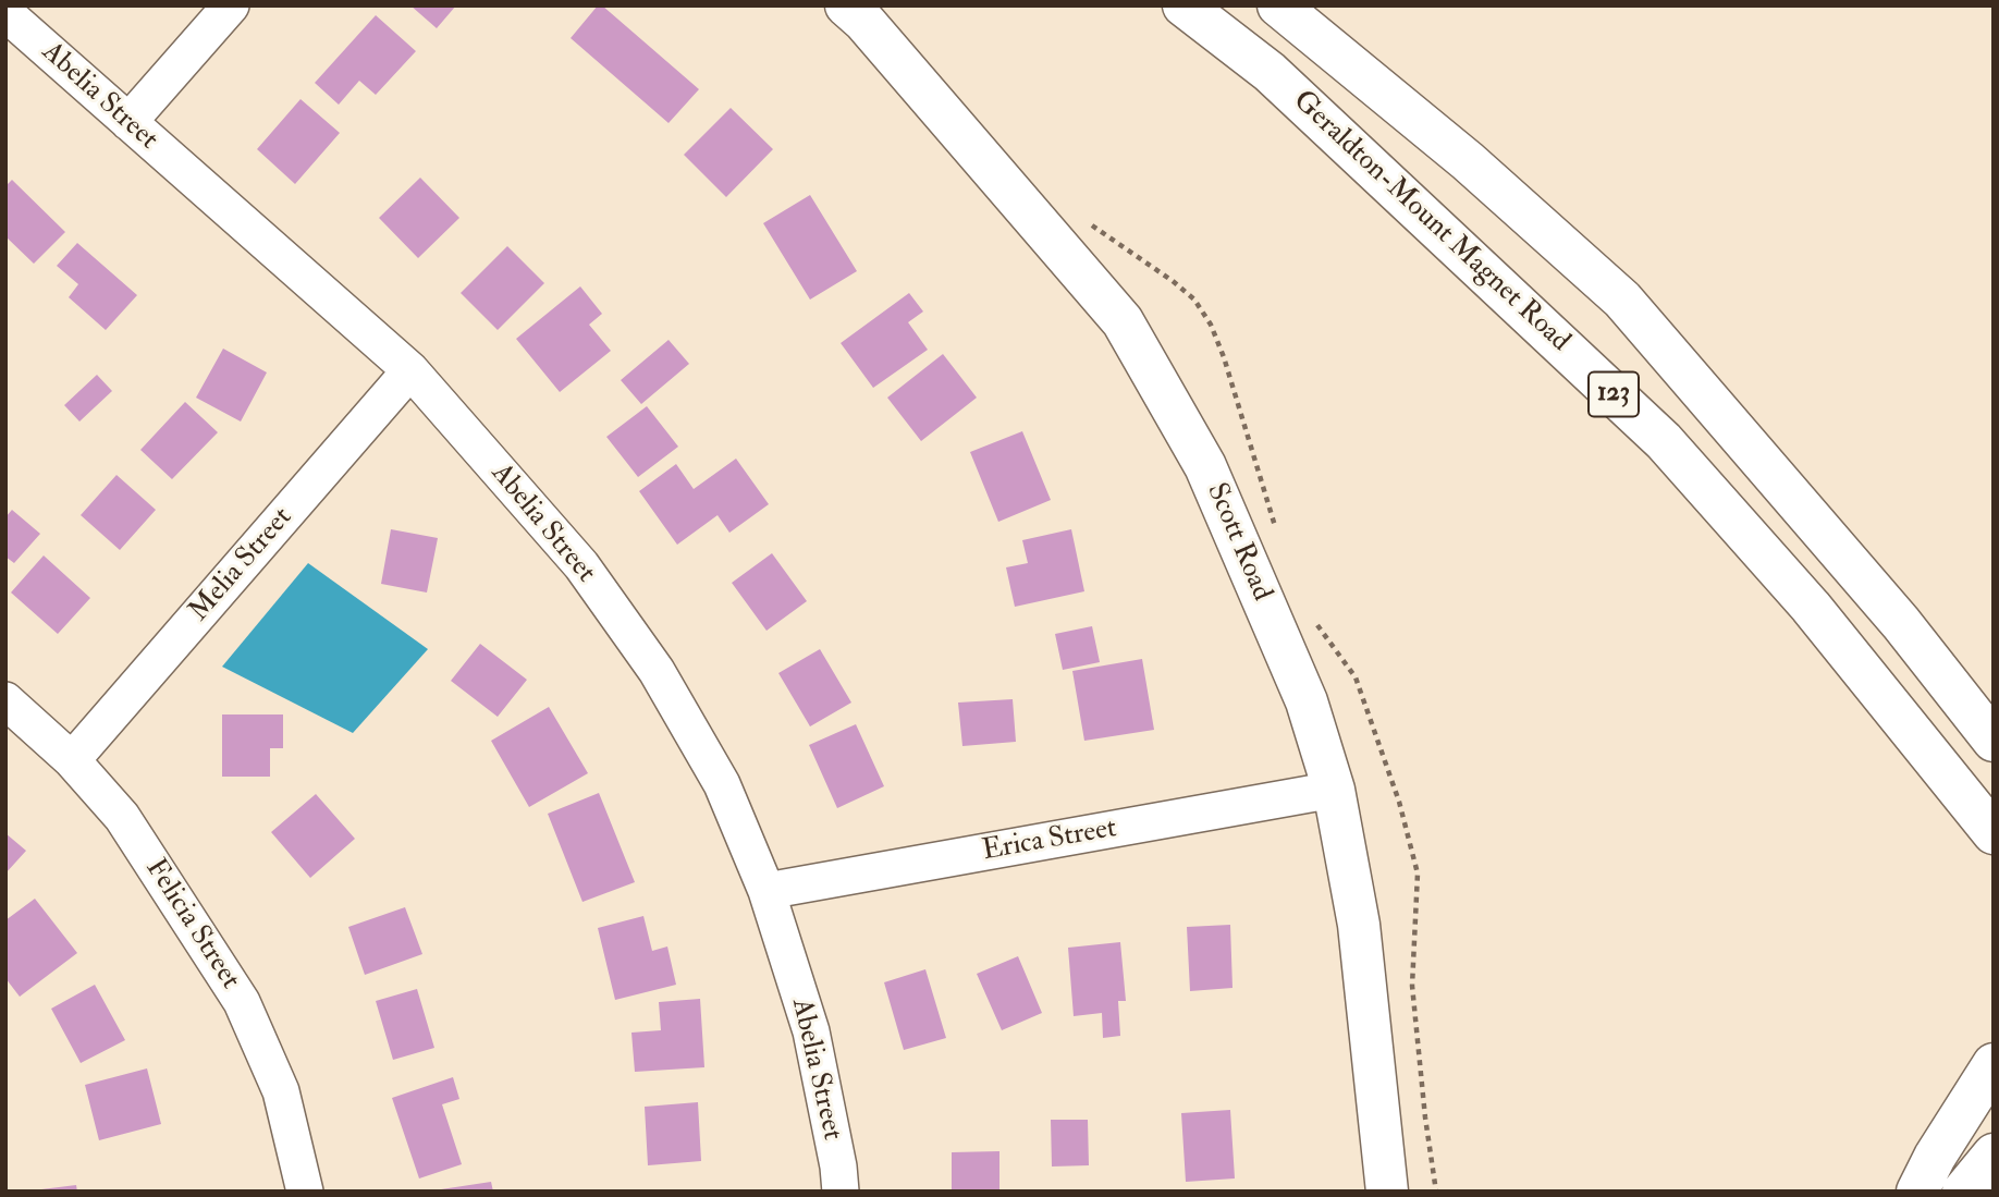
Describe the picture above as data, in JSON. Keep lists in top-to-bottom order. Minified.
{"streets":{"main road":["Geraldton-Mount Magnet Road","123","Scott Road"],"street":["Abelia Street","Melia Street","Erica Street","Felicia Street"]},"crossings":[["Abelia Street","Melia Street"],["Abelia Street","Erica Street"],["Scott Road","Erica Street"],["Melia Street","Felicia Street"]]}
